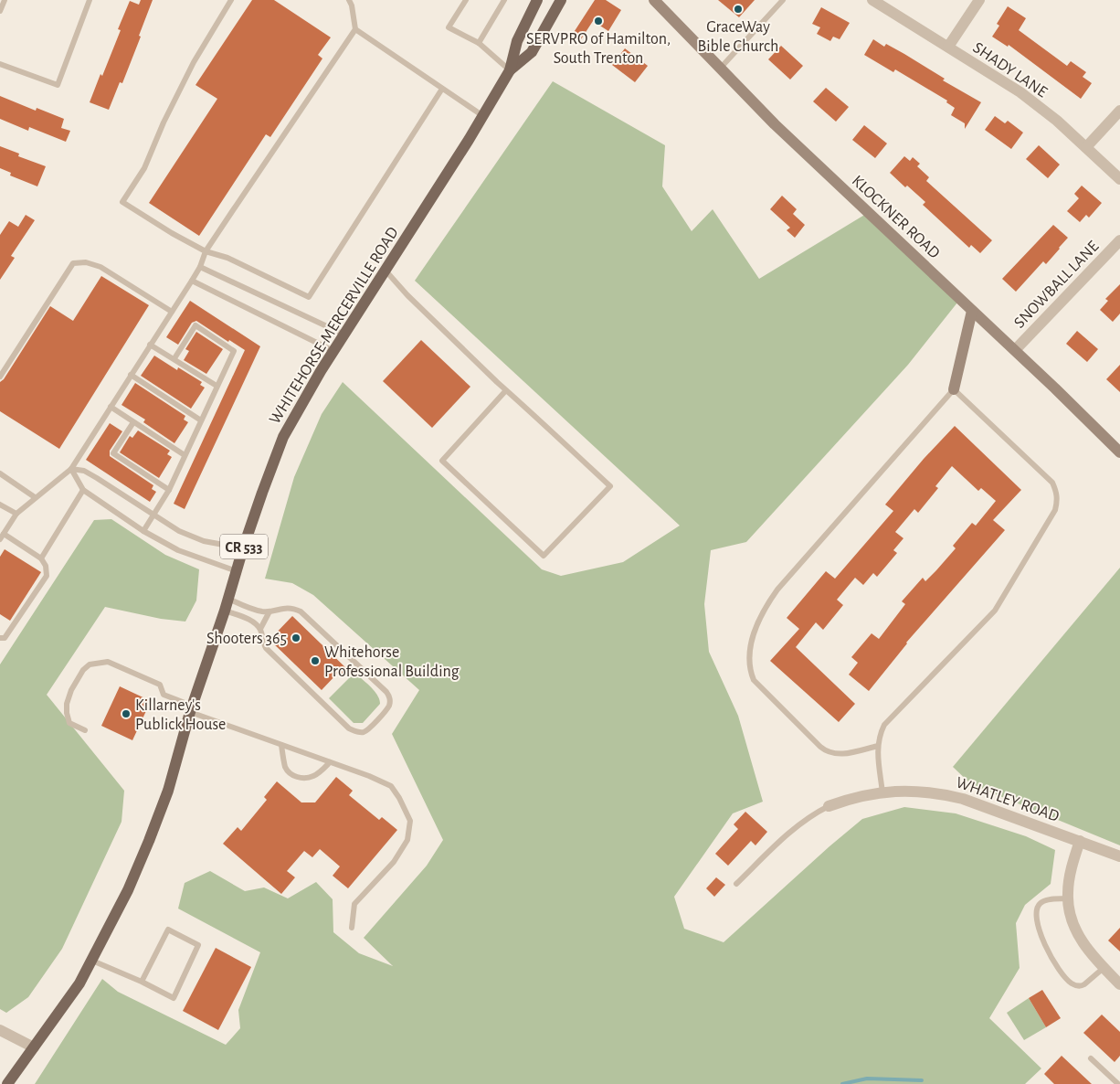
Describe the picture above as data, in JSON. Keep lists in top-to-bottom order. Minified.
{"streets":{"main road":["KLOCKNER ROAD","WHITEHORSE-MERCERVILLE ROAD","CR 533"],"street":["SHADY LANE","SNOWBALL LANE","WHATLEY ROAD"]},"crossings":[["KLOCKNER ROAD","SNOWBALL LANE"]],"places":["GraceWay Bible Church","SERVPRO of Hamilton, South Trenton","Shooters 365","Whitehorse Professional Building","Killarney's Publick House"]}
